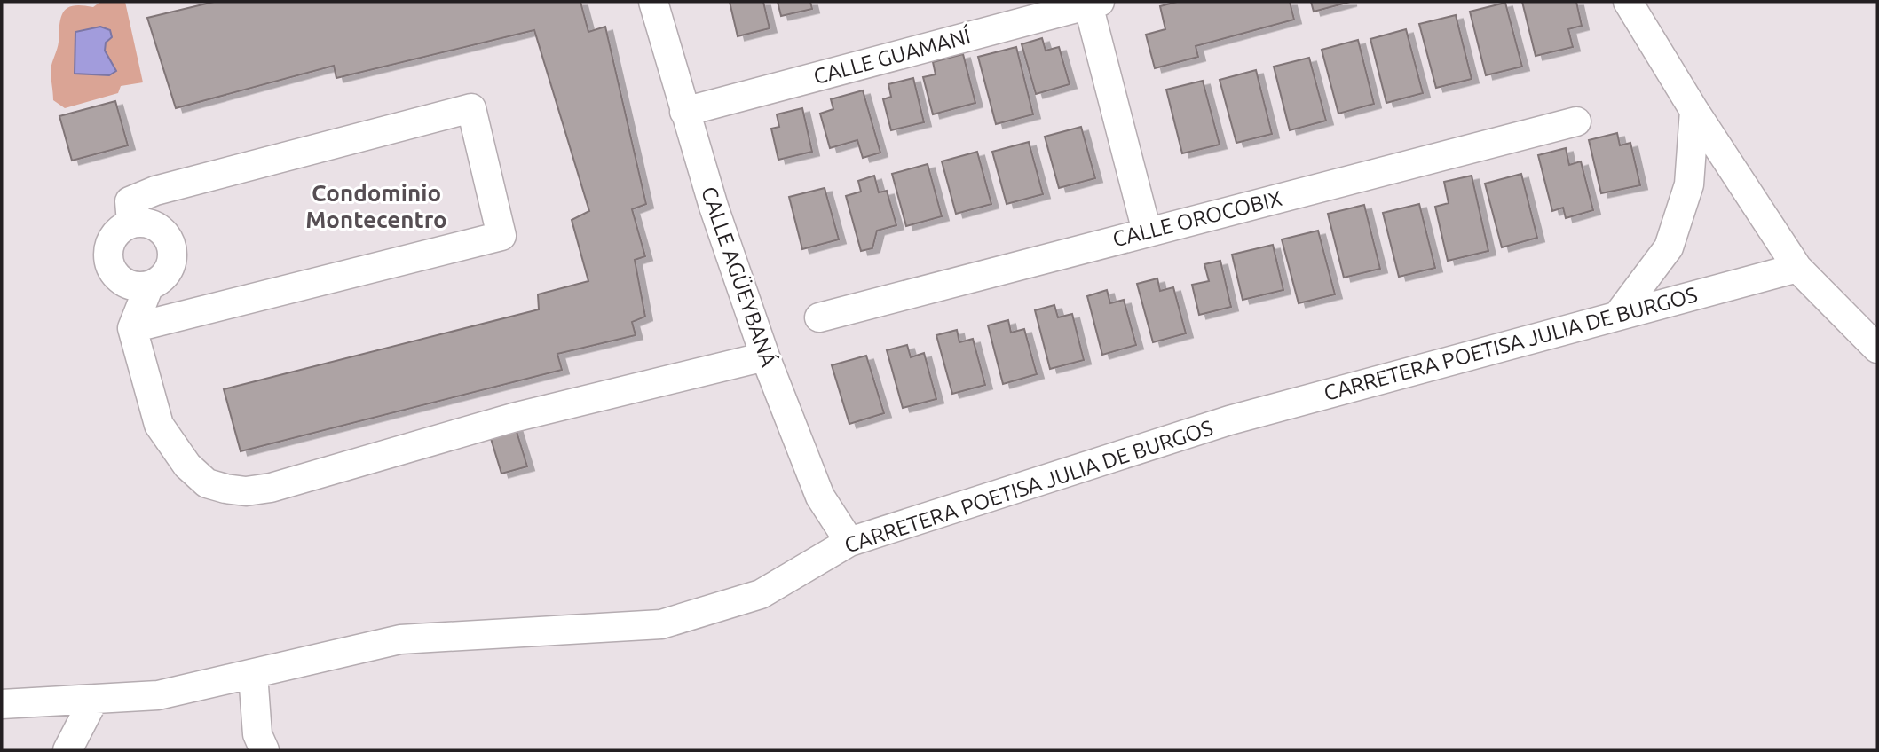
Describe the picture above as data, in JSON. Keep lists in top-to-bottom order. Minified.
{"streets":{"street":["CALLE GUAMANÍ","CALLE OROCOBIX","CALLE AGÜEYBANÁ","CARRETERA POETISA JULIA DE BURGOS"]},"crossings":[["CALLE GUAMANÍ","CALLE AGÜEYBANÁ"],["CALLE AGÜEYBANÁ","CARRETERA POETISA JULIA DE BURGOS"]],"districts":["Condominio Montecentro"]}
